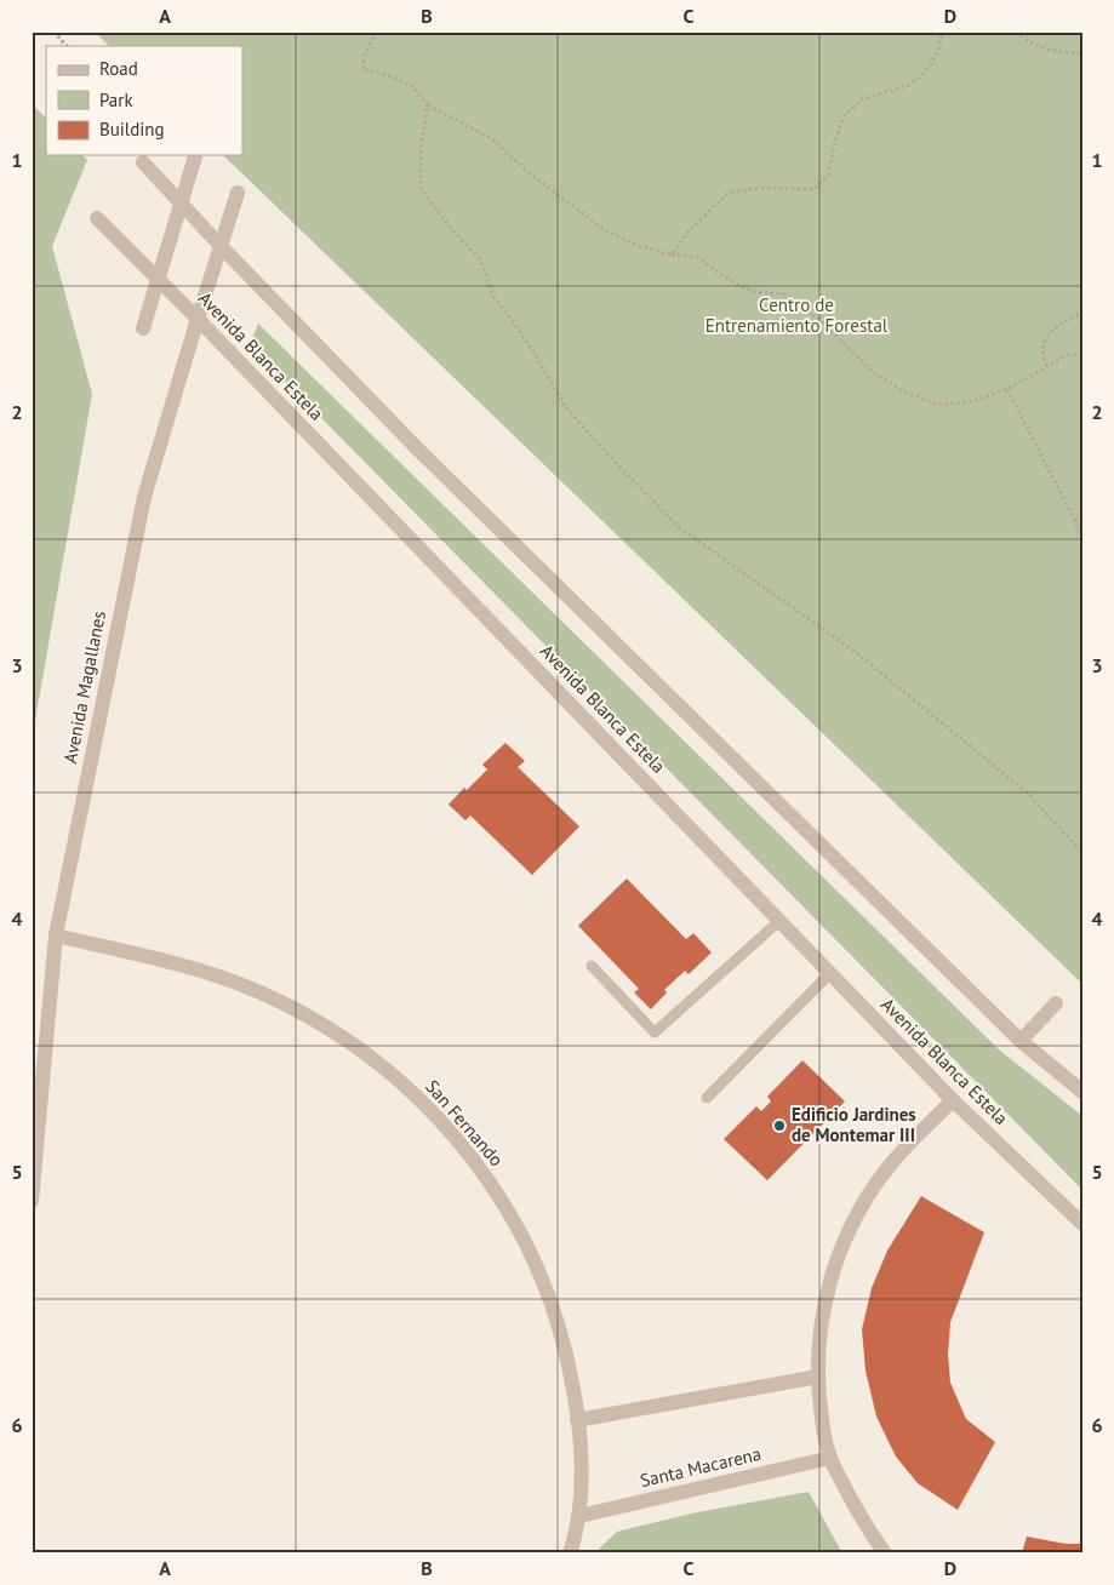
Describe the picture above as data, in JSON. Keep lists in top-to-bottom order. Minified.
{"streets":{"street":["Avenida Blanca Estela","Avenida Magallanes","San Fernando","Santa Macarena"]},"crossings":[["Avenida Blanca Estela","Avenida Magallanes"],["Avenida Magallanes","San Fernando"],["San Fernando","Santa Macarena"]],"parks":["Centro de Entrenamiento Forestal"],"places":["Edificio Jardines de Montemar III"],"legend":["Road","Park","Building"],"grid":{"columns":["A","B","C","D"],"rows":["1","2","3","4","5","6"]}}
